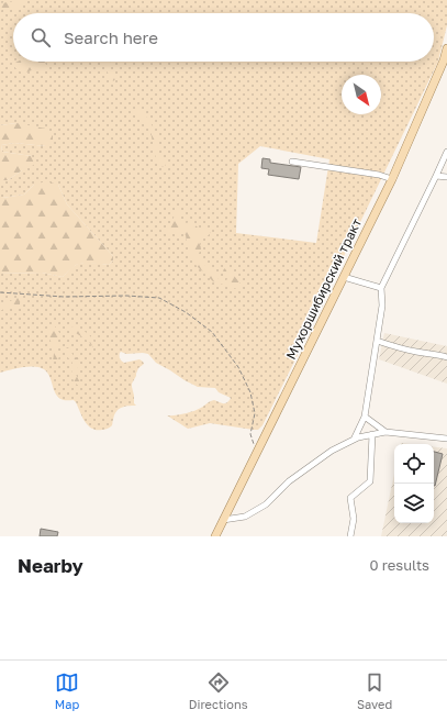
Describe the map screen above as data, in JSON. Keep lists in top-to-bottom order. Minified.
{"streets":{"main road":["Мухоршибирский тракт"]},"north":"bottom right","page":{"search":"Search here","heading":["Nearby","0 results"],"nav":["Map","Directions","Saved"]}}
